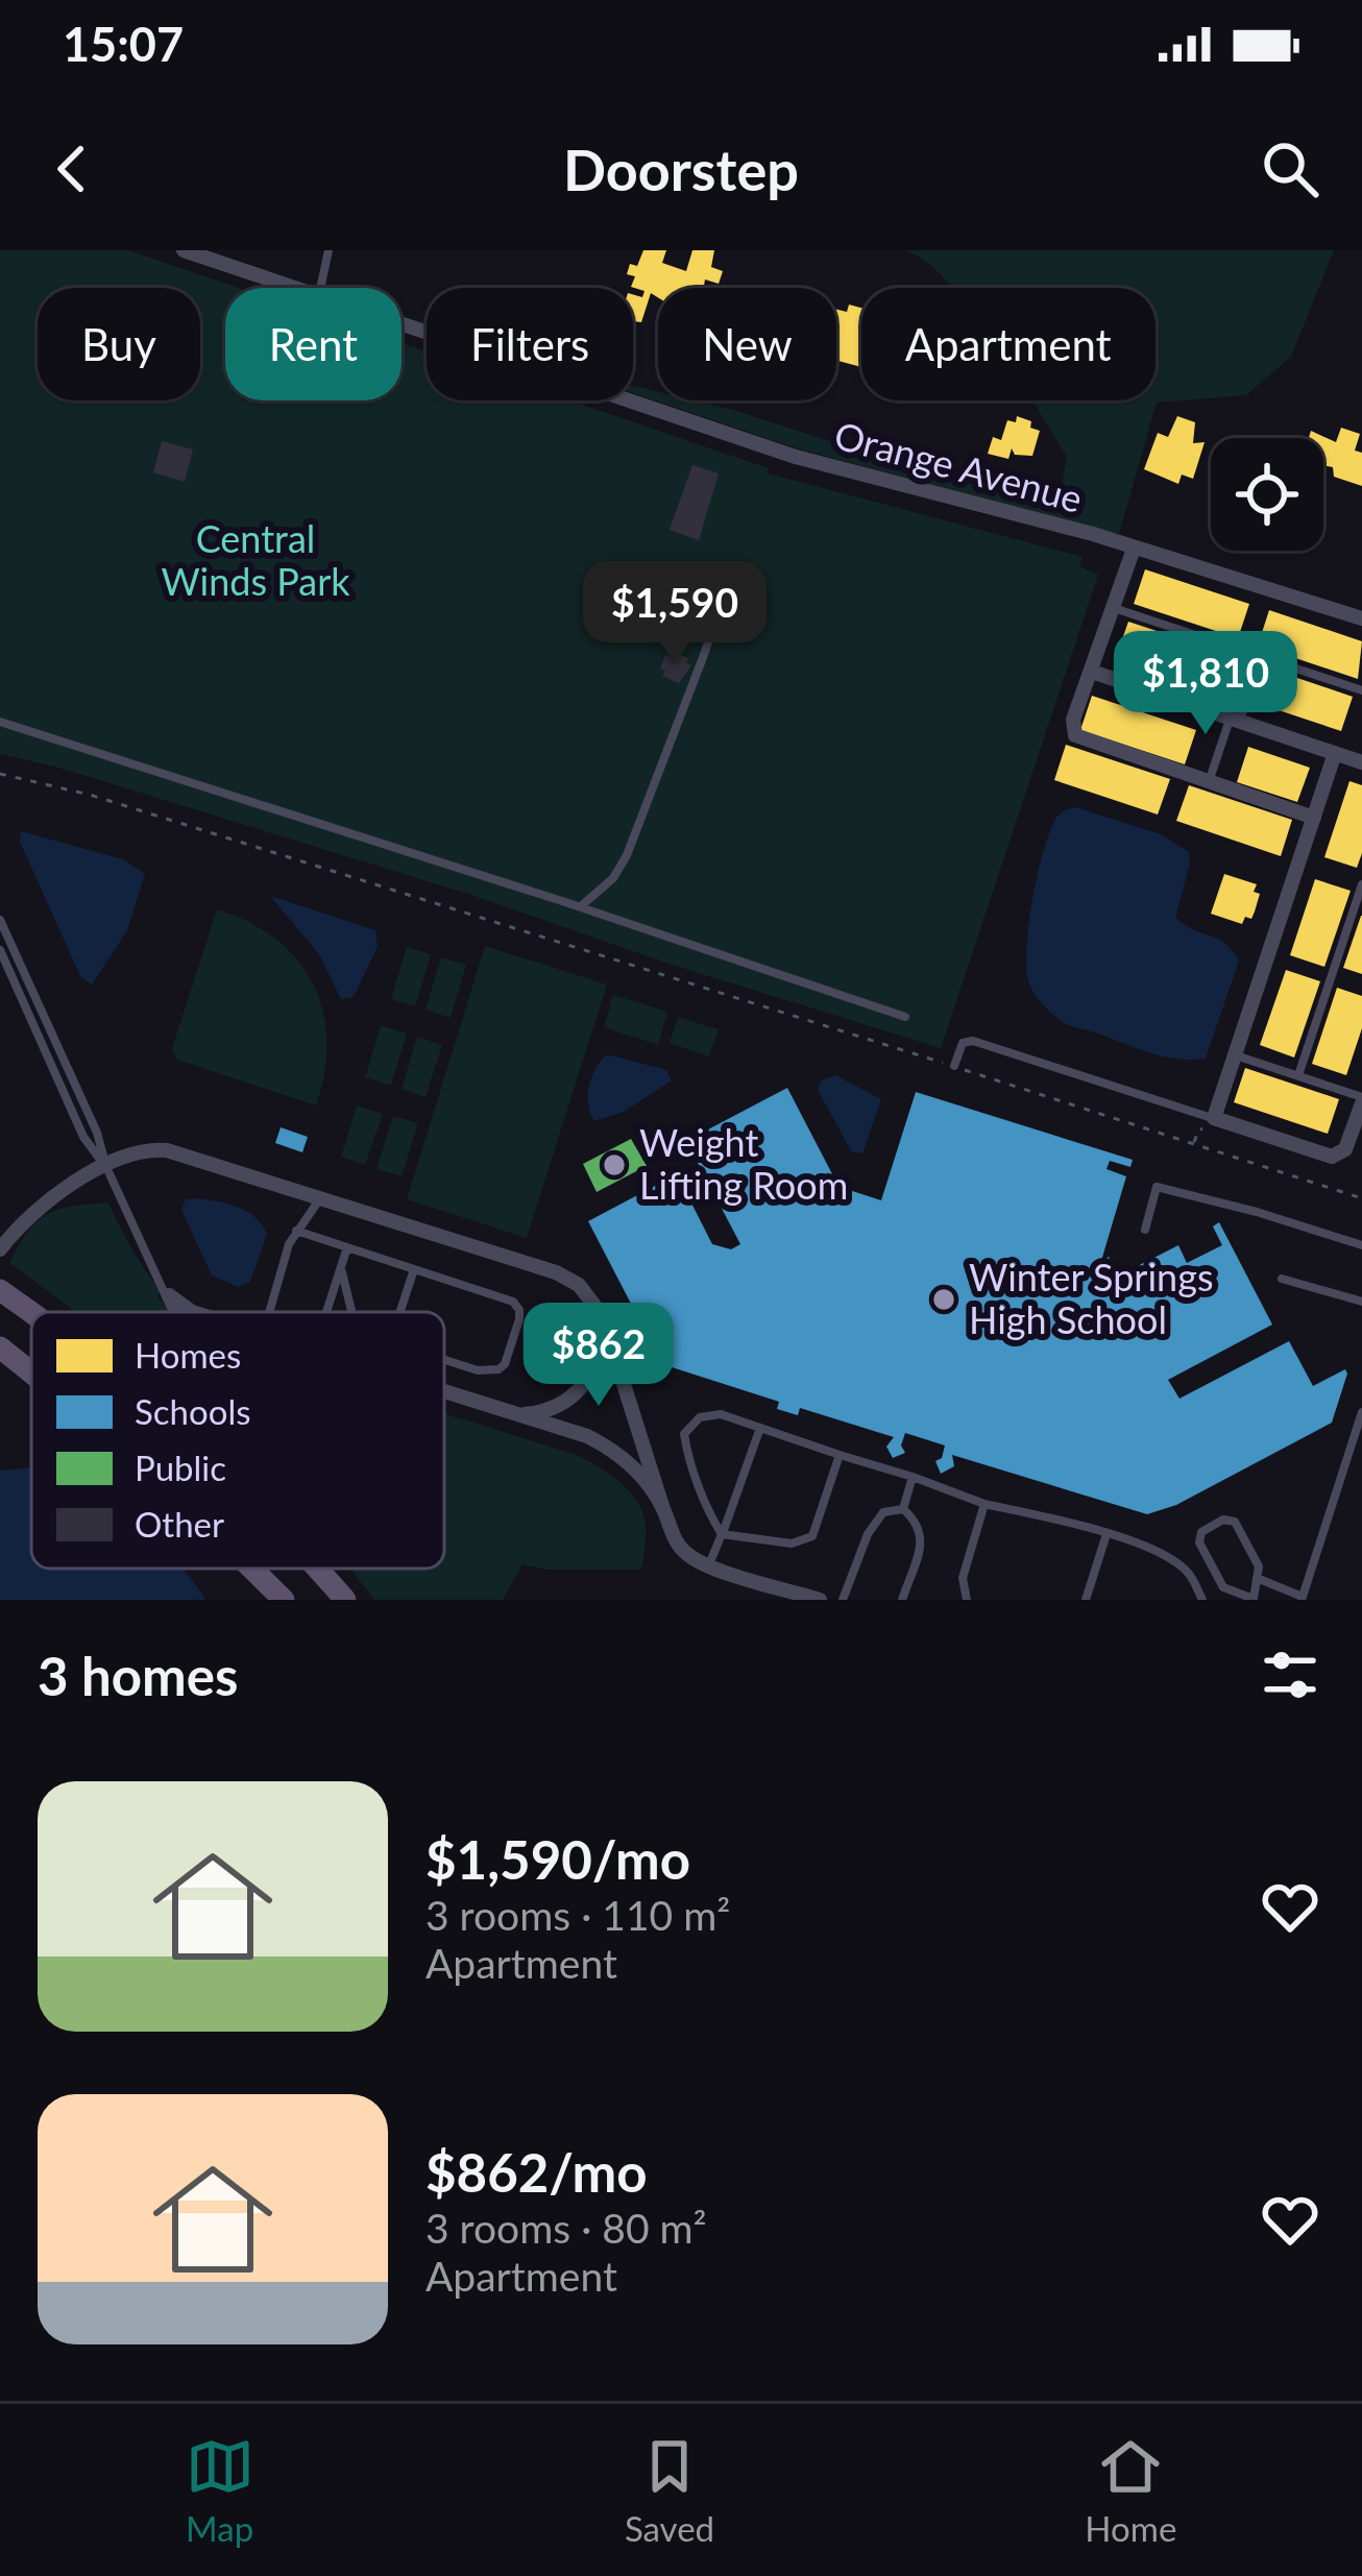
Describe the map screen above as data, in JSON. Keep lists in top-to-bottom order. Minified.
{"streets":{"street":["Orange Avenue"]},"parks":["Central Winds Park"],"places":["Weight Lifting Room","Winter Springs High School"],"legend":["Homes","Schools","Public","Other"],"page":{"status":"15:07","header":"Doorstep","chip":["Buy","Rent","Filters","New","Apartment"],"price":["$1,590","$1,810","$862"],"heading":"3 homes","list":[{"name":"$1,590/mo","note":"3 rooms · 110 m² · Apartment"},{"name":"$862/mo","note":"3 rooms · 80 m² · Apartment"}],"tabs":["Map","Saved","Home"]}}
